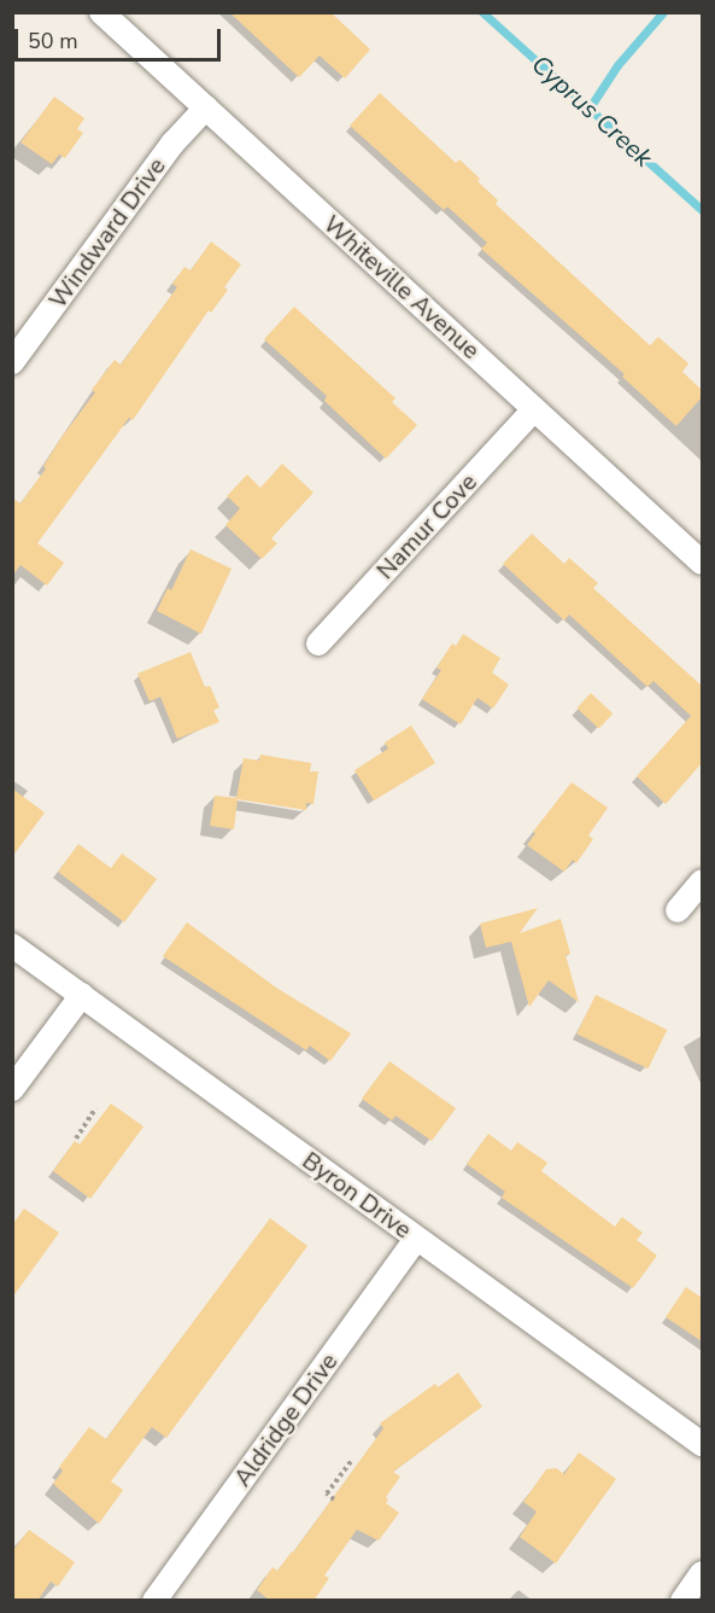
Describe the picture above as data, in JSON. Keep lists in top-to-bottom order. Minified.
{"streets":{"street":["Windward Drive","Whiteville Avenue","Namur Cove","Byron Drive","Aldridge Drive"]},"crossings":[["Windward Drive","Whiteville Avenue"],["Whiteville Avenue","Namur Cove"],["Byron Drive","Aldridge Drive"]],"water":["Cyprus Creek"],"scale_bar":"50 m"}
